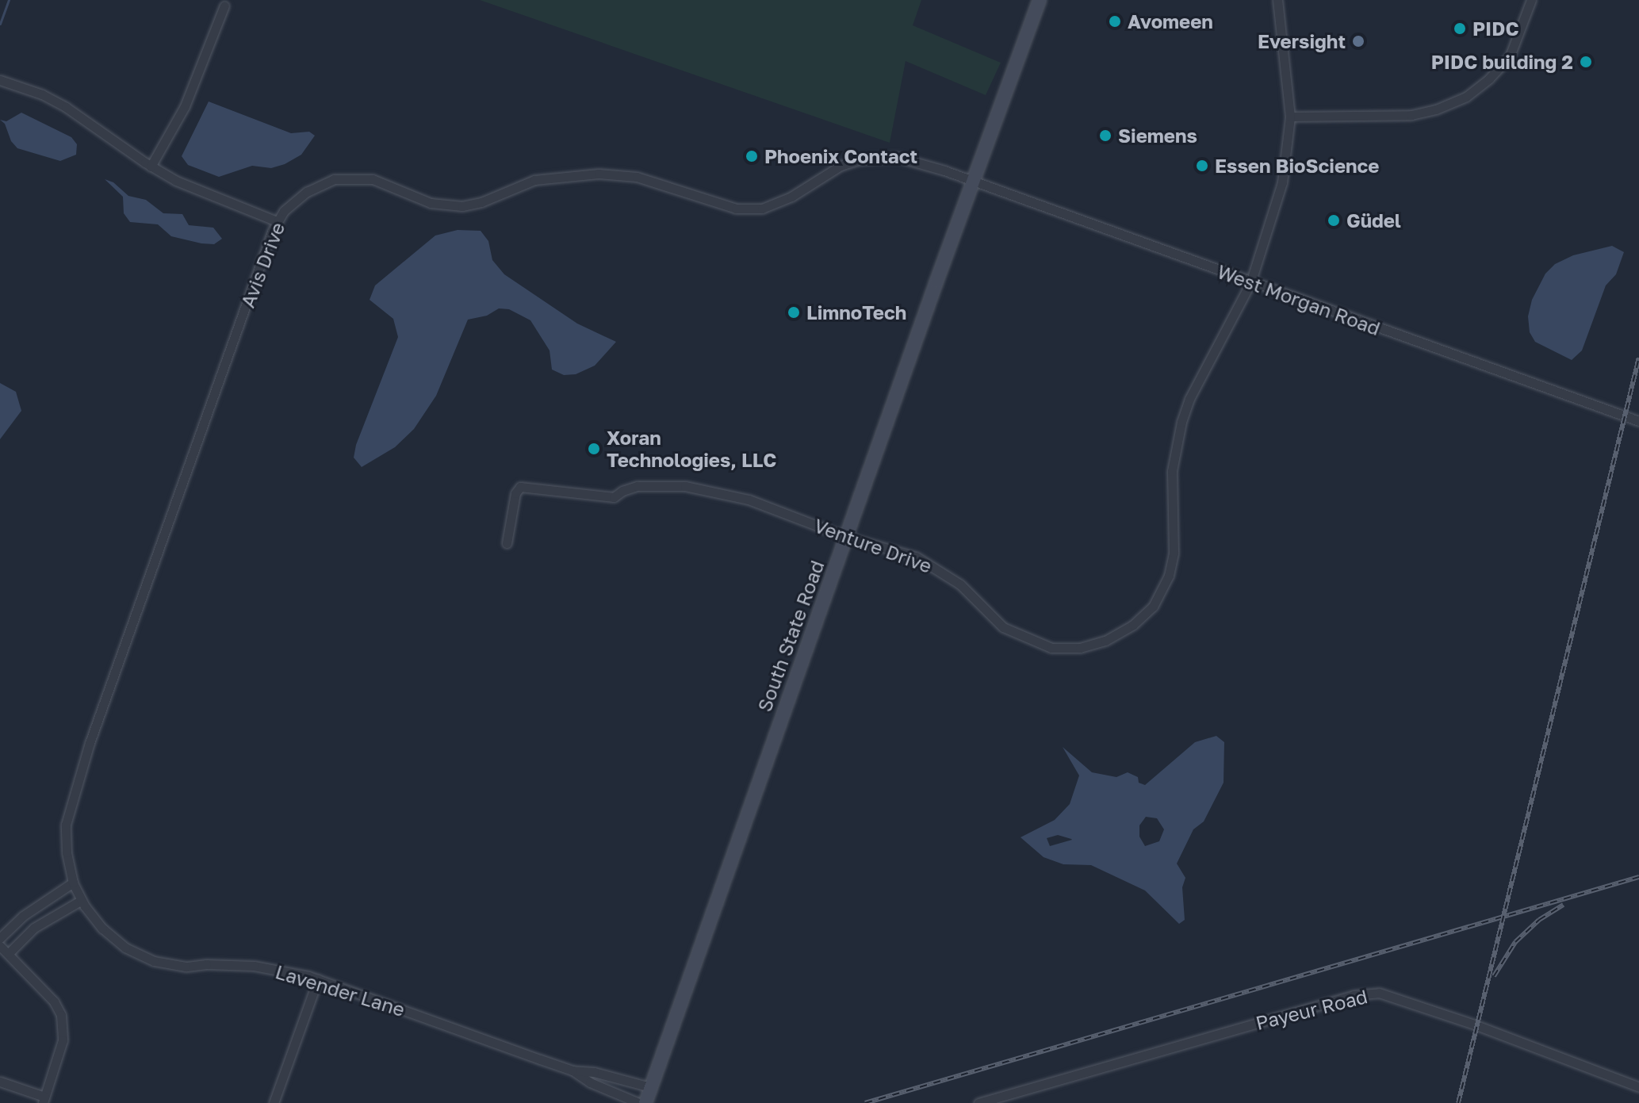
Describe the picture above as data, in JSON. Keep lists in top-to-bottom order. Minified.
{"streets":{"main road":["South State Road"],"street":["Avis Drive","West Morgan Road","Venture Drive","Lavender Lane","Payeur Road"]},"crossings":[["Avis Drive","West Morgan Road"],["Avis Drive","South State Road"],["Avis Drive","Lavender Lane"],["West Morgan Road","Venture Drive"],["West Morgan Road","South State Road"],["Venture Drive","South State Road"],["South State Road","Lavender Lane"]],"places":["Avomeen","PIDC","Eversight","PIDC building 2","Siemens","Phoenix Contact","Essen BioScience","Güdel","LimnoTech","Xoran Technologies, LLC"]}
